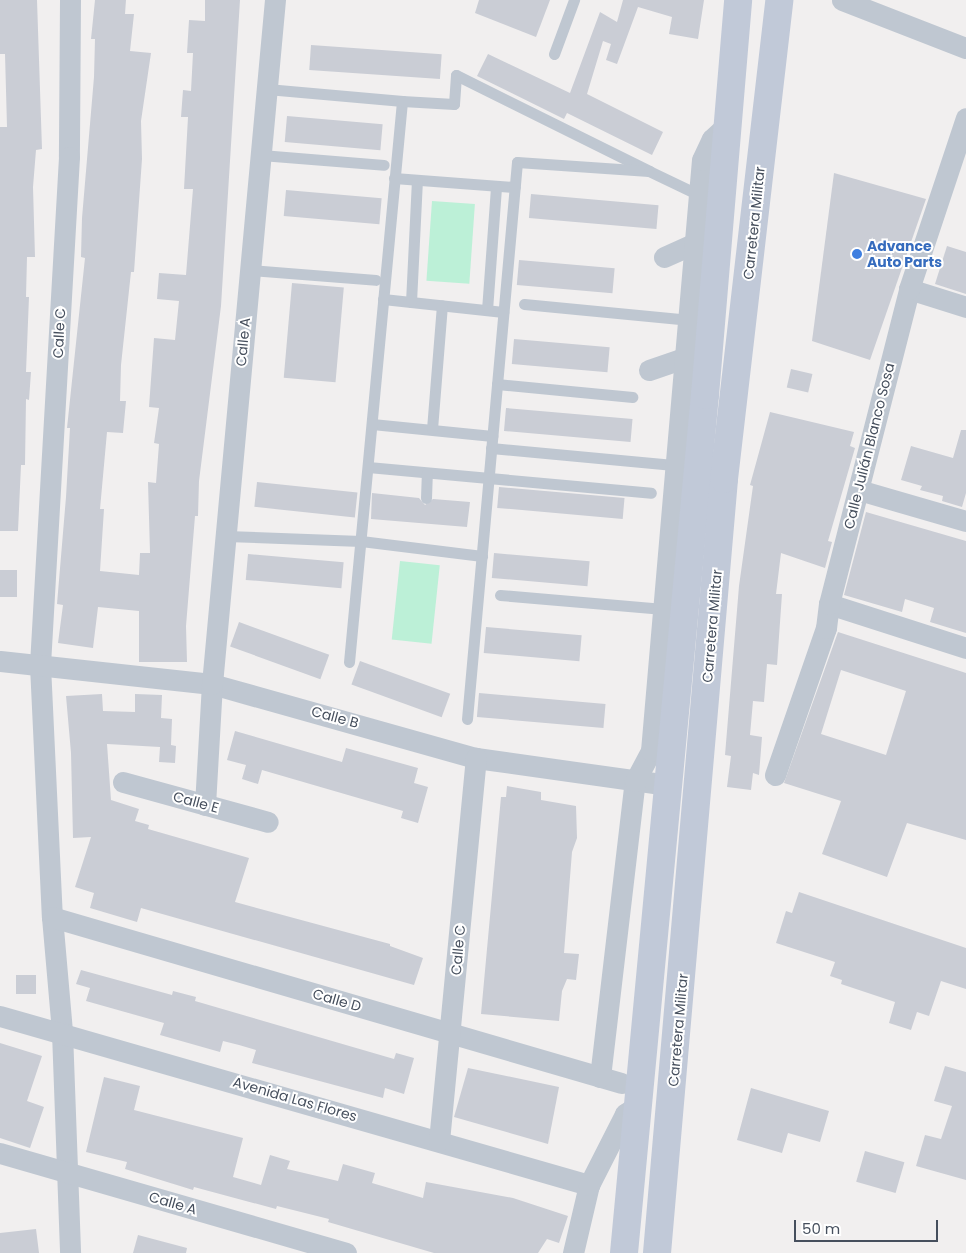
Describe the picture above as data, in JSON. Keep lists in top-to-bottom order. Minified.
{"streets":{"main road":["Carretera Militar"],"street":["Calle C","Calle A","Calle Julián Blanco Sosa","Calle B","Calle E","Calle D","Avenida Las Flores"]},"crossings":[["Carretera Militar","Calle B"],["Calle C","Calle A"],["Calle C","Calle B"],["Calle C","Calle D"],["Calle C","Avenida Las Flores"],["Calle A","Calle B"],["Calle A","Calle E"]],"places":["Advance Auto Parts"],"scale_bar":"50 m"}
